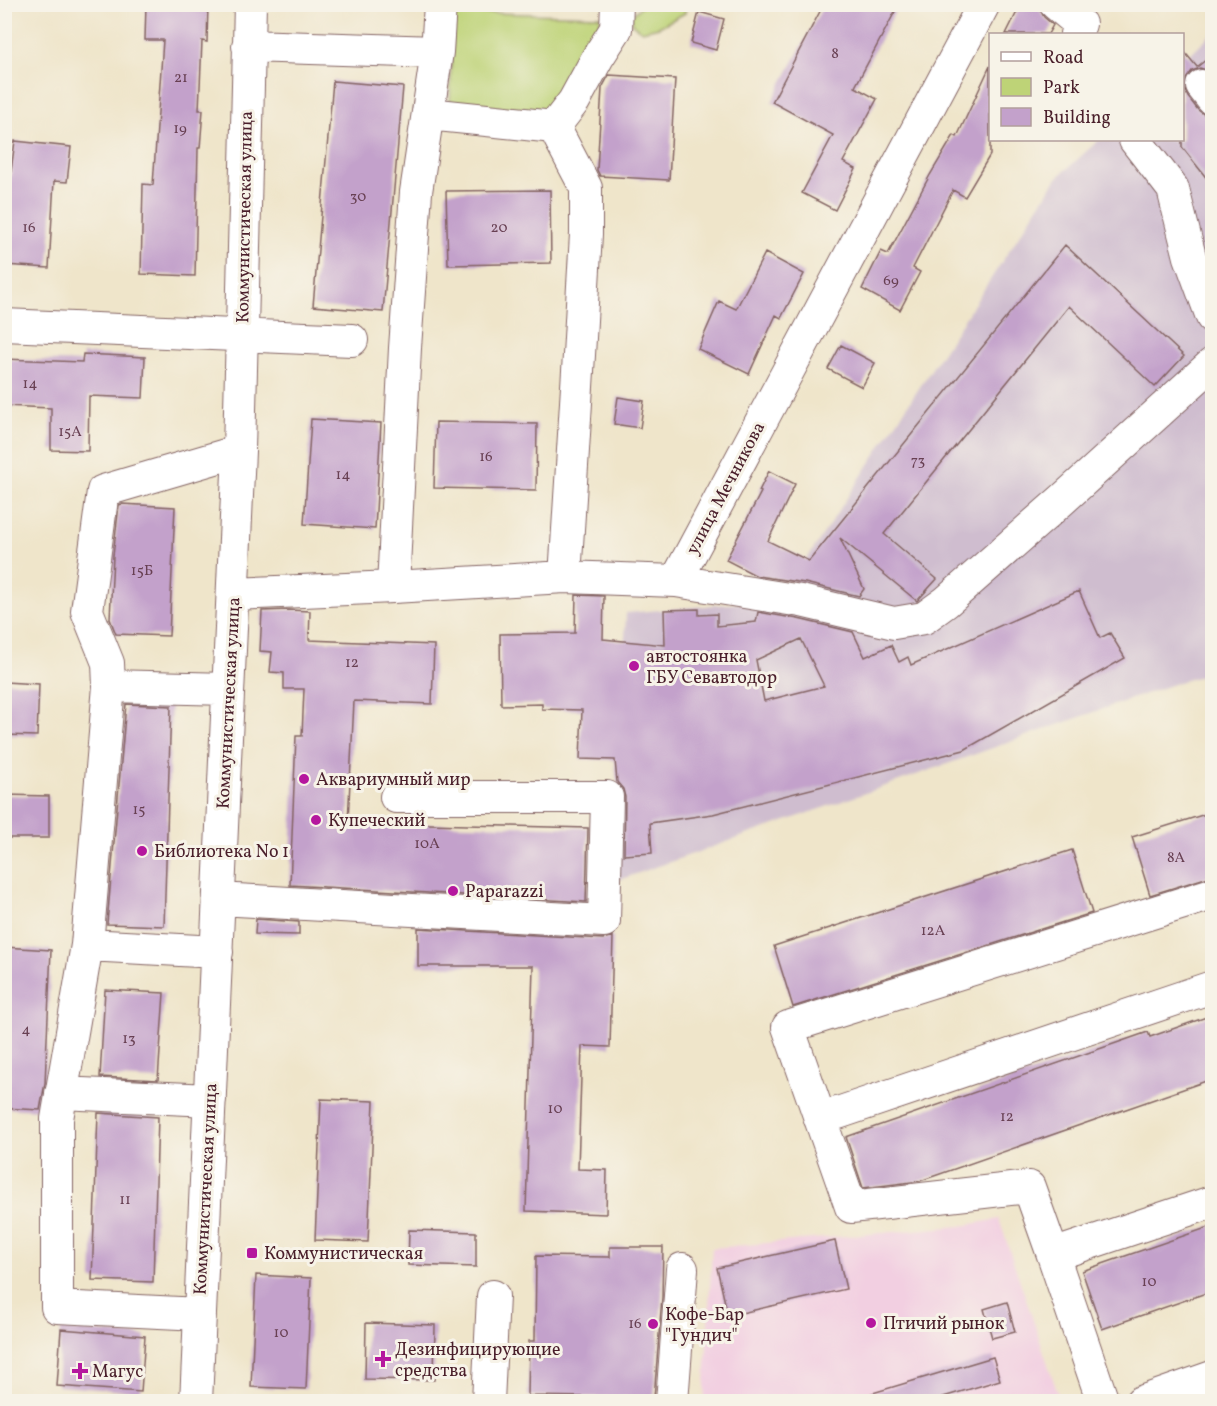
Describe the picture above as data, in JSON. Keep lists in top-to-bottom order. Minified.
{"streets":{"street":["Коммунистическая улица","улица Мечникова"]},"places":{"other":["автостоянка ГБУ Севавтодор","Аквариумный мир","Купеческий","Библиотека No 1","Paparazzi","Птичий рынок","Кофе-Бар \"Гундич\""],"transit":["Коммунистическая"],"health":["Дезинфицирующие средства","Магус"]},"house_numbers":["8","21","19","30","16","20","69","14","15А","16","73","14","15Б","12","15","10А","8А","12А","4","13","10","12","11","10","16","10"],"legend":["Road","Park","Building"]}
